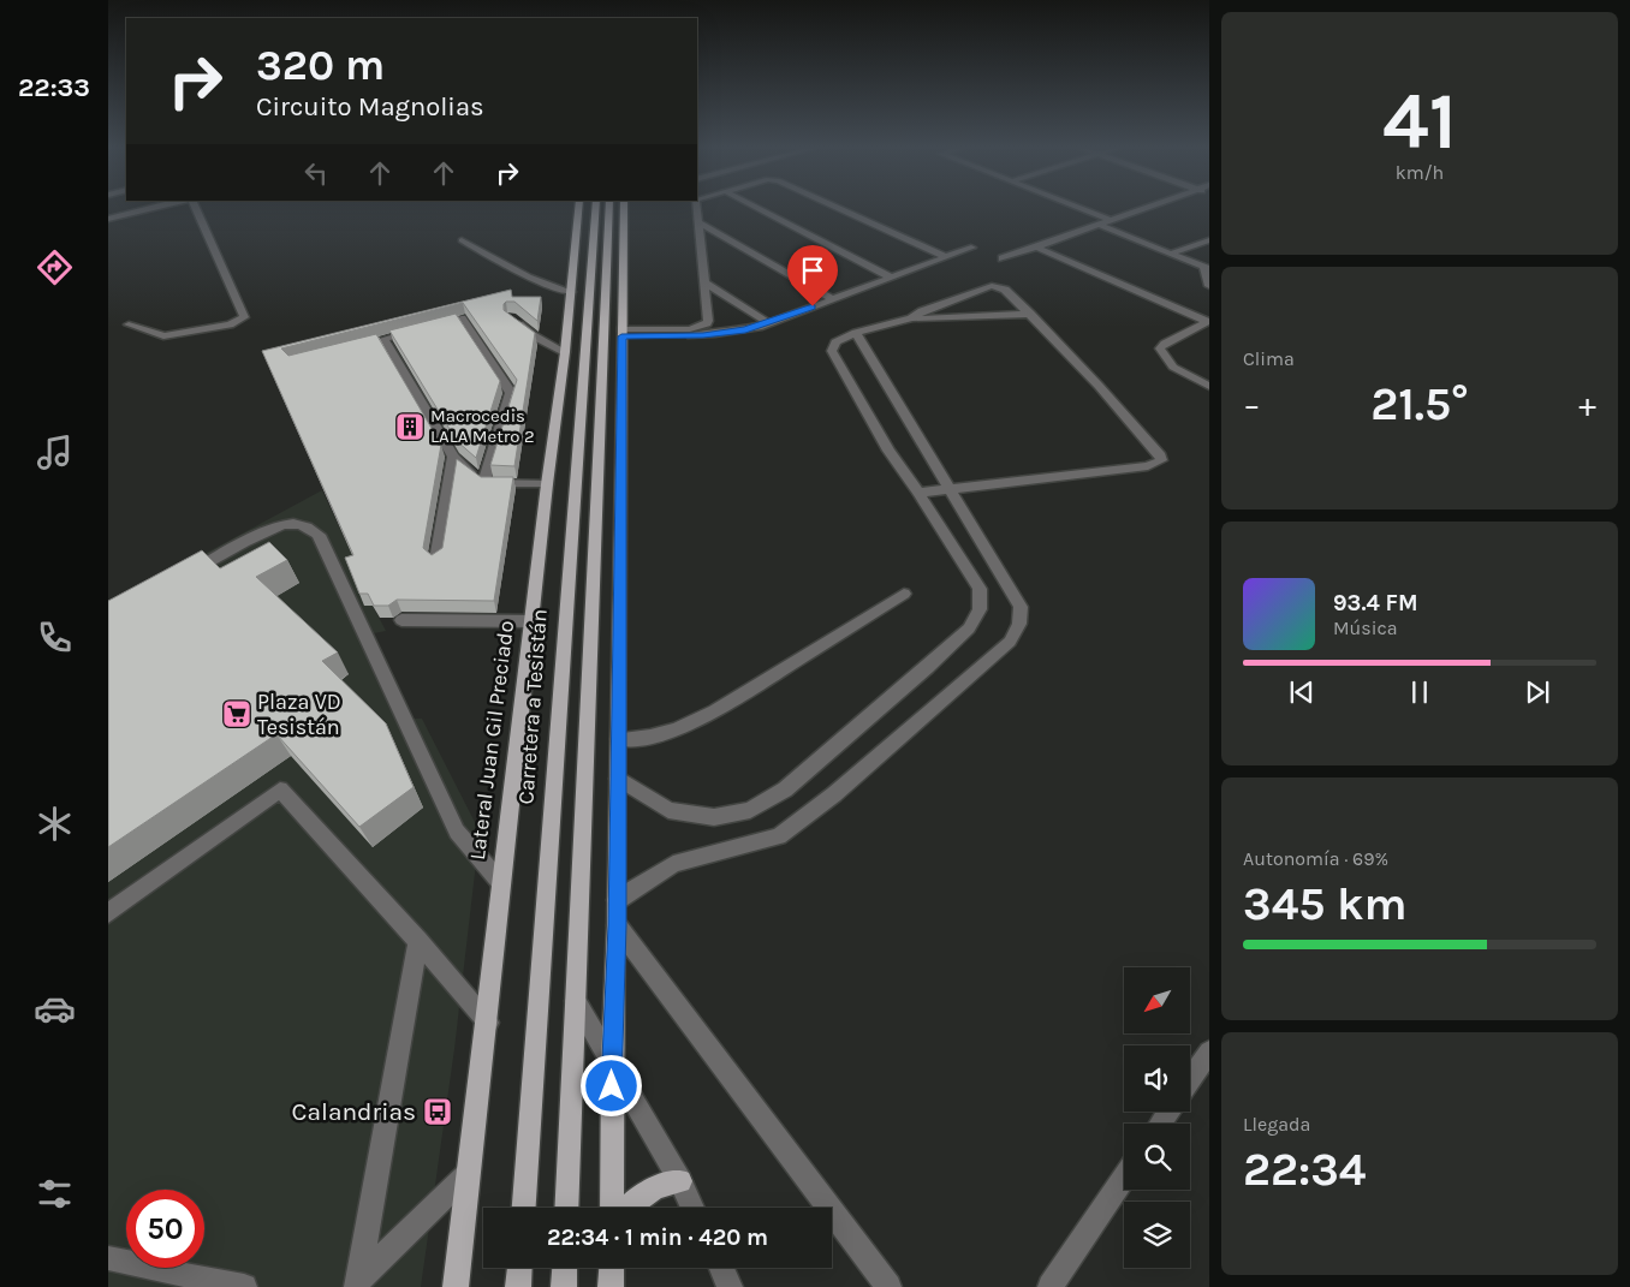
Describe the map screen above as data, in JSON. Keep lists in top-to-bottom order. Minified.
{"streets":{"main road":["Carretera a Tesistán","Lateral Juan Gil Preciado"]},"crossings":[["Carretera a Tesistán","Lateral Juan Gil Preciado"]],"places":{"building":["Macrocedis LALA Metro 2"],"supermarket":["Plaza VD Tesistán"],"bus stop":["Calandrias"]},"north":"bottom left","page":{"tabs":"22:33","tile":[["41","km/h"],"Clima",["Autonomía · 69%","345 km"],["Llegada","22:34"]],"turn":["320 m","Circuito Magnolias"],"heat":["−","21.5°","+"],"song":["93.4 FM","Música"],"limit":"50","trip":"22:34 · 1 min · 420 m"}}
